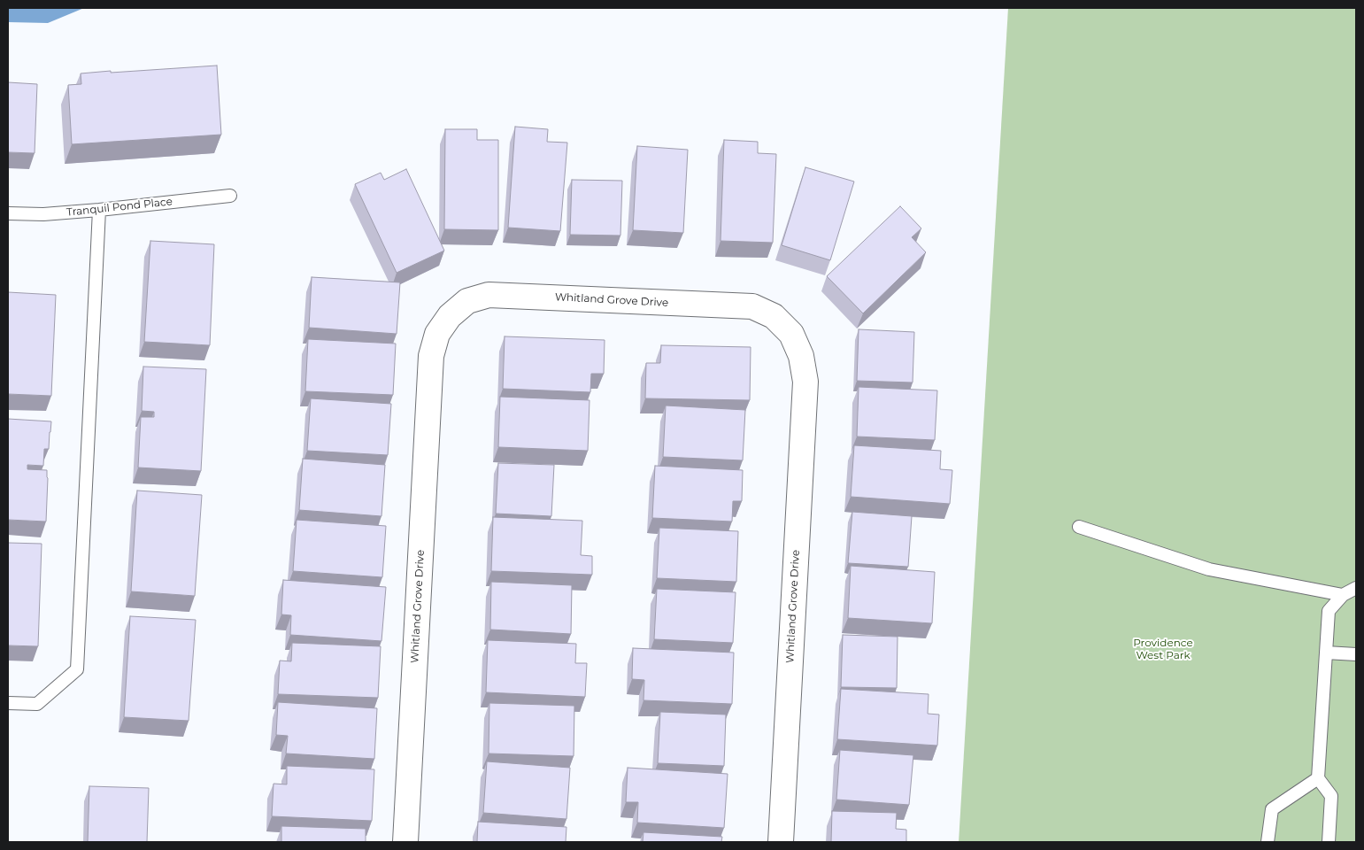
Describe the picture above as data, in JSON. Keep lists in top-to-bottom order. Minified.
{"streets":{"street":["Whitland Grove Drive"],"lane":["Tranquil Pond Place"]},"parks":["Providence West Park"]}
